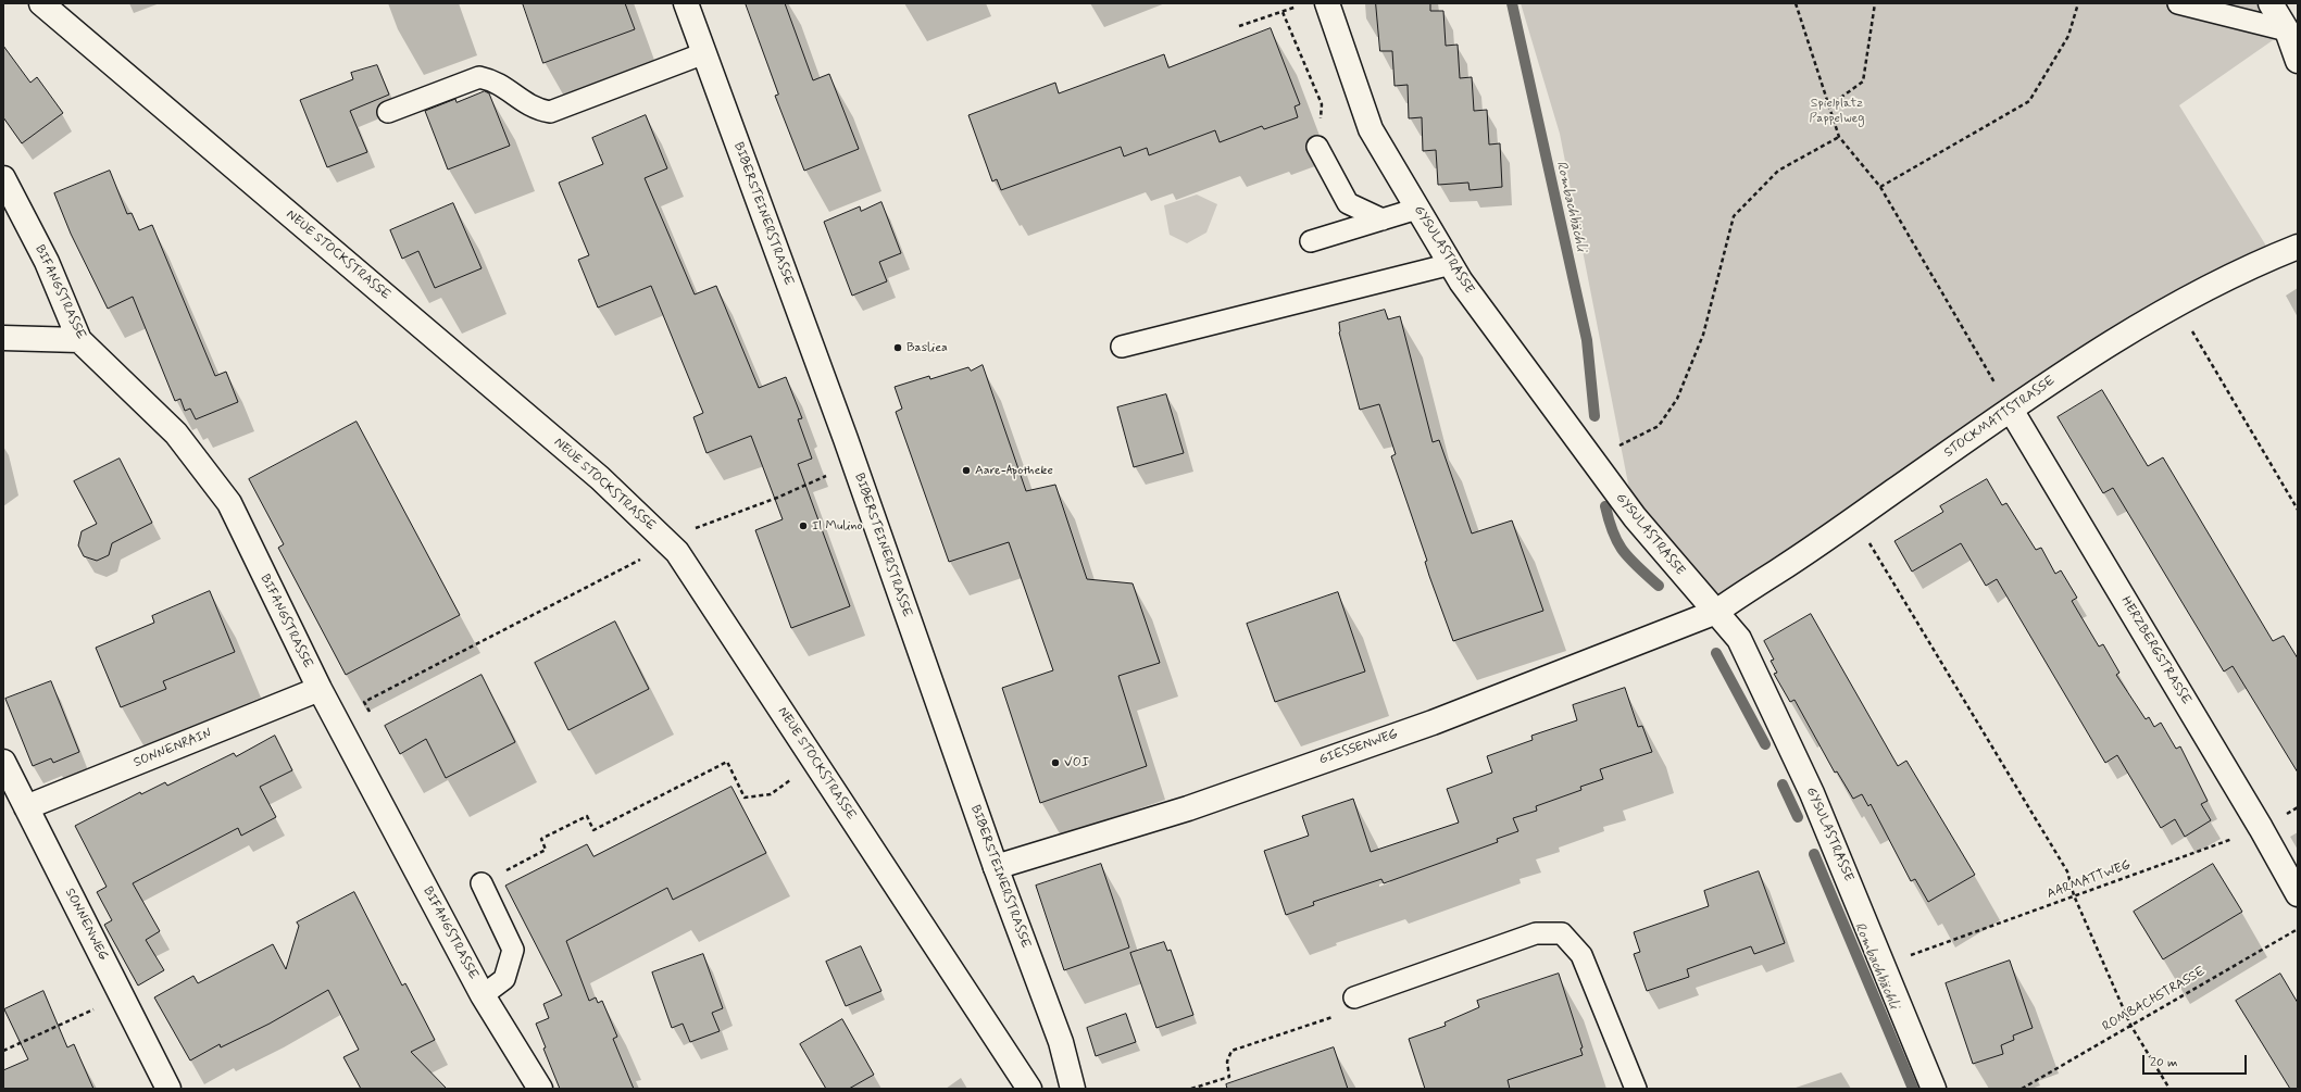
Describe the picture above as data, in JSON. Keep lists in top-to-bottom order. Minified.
{"streets":{"street":["BIBERSTEINERSTRASSE","GYSULASTRASSE","NEUE STOCKSTRASSE","BIFANGSTRASSE","STOCKMATTSTRASSE","HERZBERGSTRASSE","GIESSENWEG","SONNENRAIN","SONNENWEG"],"path":["AARMATTWEG","ROMBACHSTRASSE"]},"crossings":[["BIBERSTEINERSTRASSE","GIESSENWEG"],["GYSULASTRASSE","STOCKMATTSTRASSE"],["GYSULASTRASSE","GIESSENWEG"],["GYSULASTRASSE","AARMATTWEG"],["BIFANGSTRASSE","SONNENRAIN"],["STOCKMATTSTRASSE","HERZBERGSTRASSE"],["STOCKMATTSTRASSE","GIESSENWEG"],["HERZBERGSTRASSE","AARMATTWEG"],["SONNENRAIN","SONNENWEG"]],"water":["Rombachbächli"],"parks":["Spielplatz Pappelweg"],"places":["Basliea","Aare-Apotheke","Il Mulino","VOI"],"scale_bar":"20 m"}
